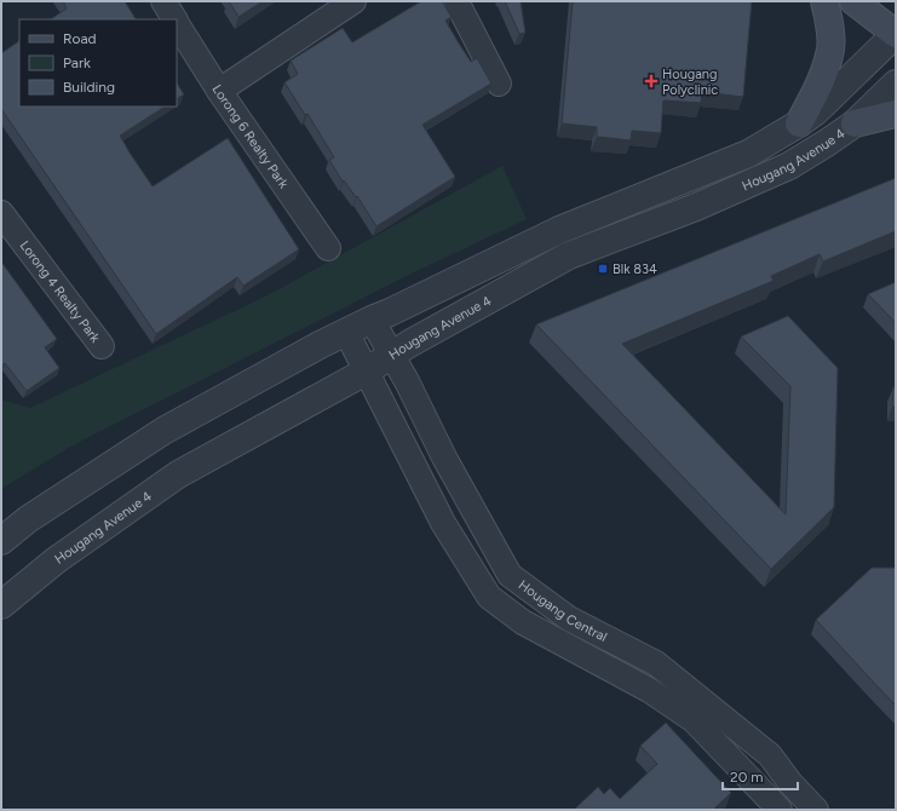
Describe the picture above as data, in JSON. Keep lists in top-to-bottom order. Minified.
{"streets":{"street":["Lorong 6 Realty Park","Hougang Avenue 4","Lorong 4 Realty Park","Hougang Central"]},"crossings":[["Hougang Avenue 4","Hougang Central"]],"places":{"health":["Hougang Polyclinic"],"transit":["Blk 834"]},"legend":["Road","Park","Building"],"scale_bar":"20 m"}
